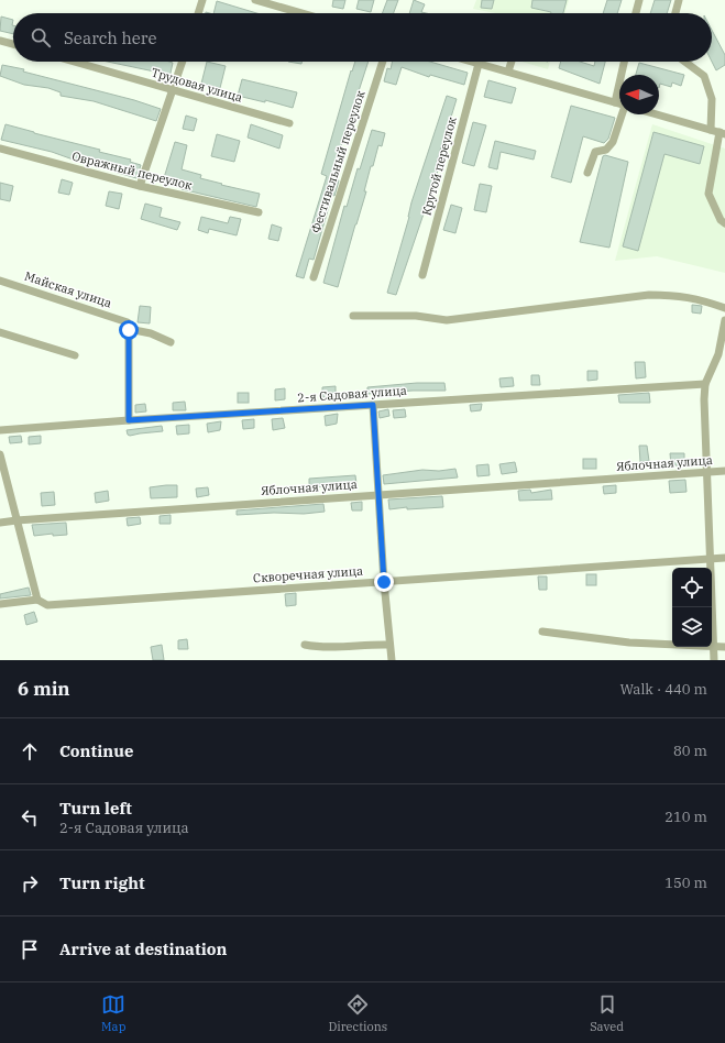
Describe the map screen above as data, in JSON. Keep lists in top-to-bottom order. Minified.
{"streets":{"street":["Трудовая улица","Фестивальный переулок","Крутой переулок","Овражный переулок","Майская улица","2-я Садовая улица","Яблочная улица","Скворечная улица"]},"north":"left","page":{"search":"Search here","heading":["6 min","Walk · 440 m"],"list":[["Continue","80 m"],["Turn left","2-я Садовая улица","210 m"],["Turn right","150 m"],"Arrive at destination"],"nav":["Map","Directions","Saved"]}}
